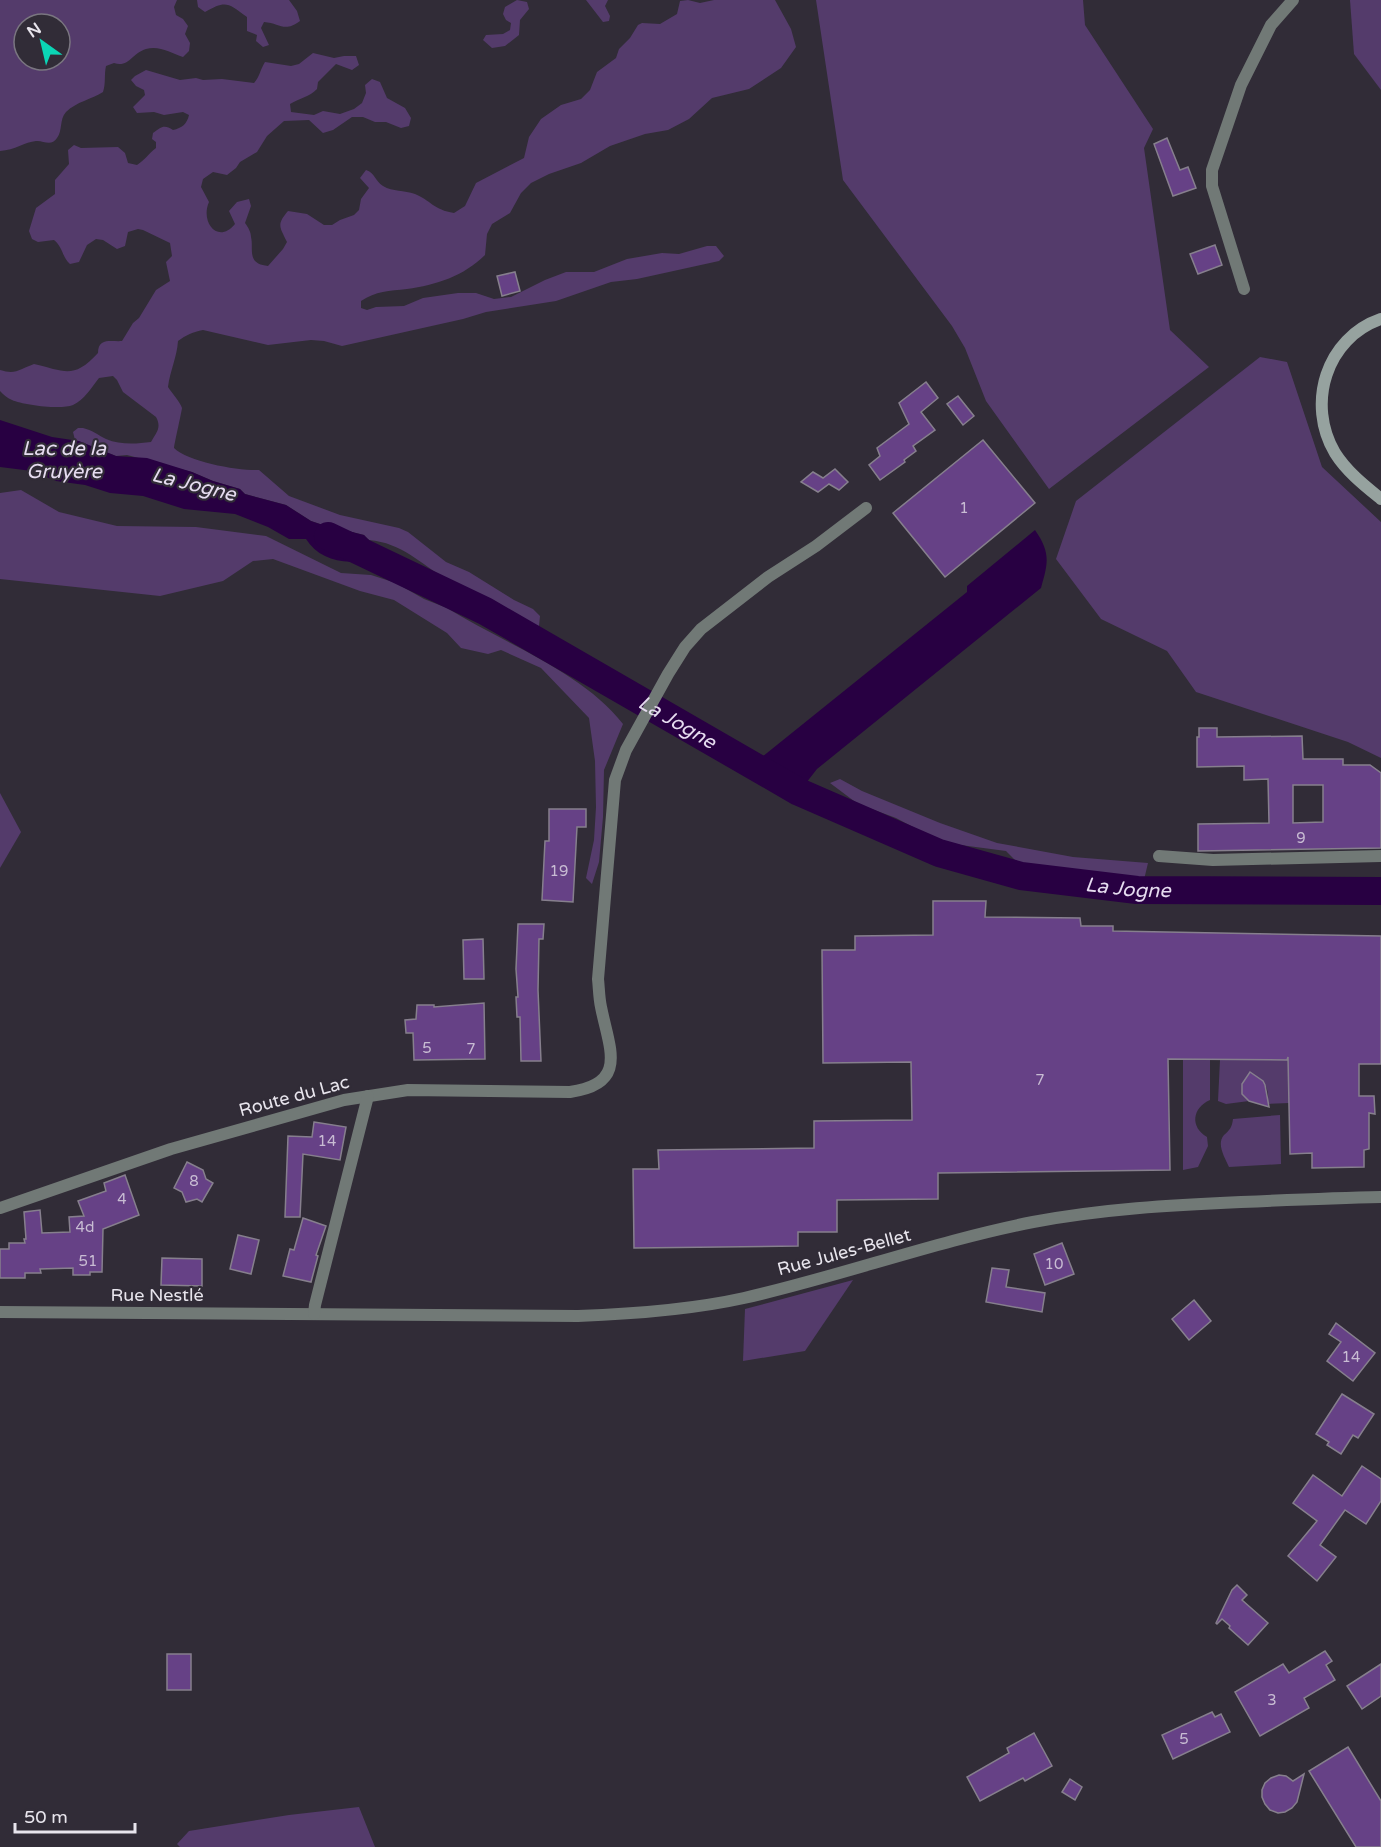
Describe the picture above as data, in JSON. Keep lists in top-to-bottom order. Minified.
{"streets":{"street":["Route du Lac","Rue Jules-Bellet","Rue Nestlé"]},"crossings":[["Rue Jules-Bellet","Rue Nestlé"]],"water":["Lac de la Gruyère","La Jogne"],"house_numbers":["1","9","19","5","7","7","14","8","4","4d","51","10","14","3","5"],"scale_bar":"50 m","north":"top left"}
